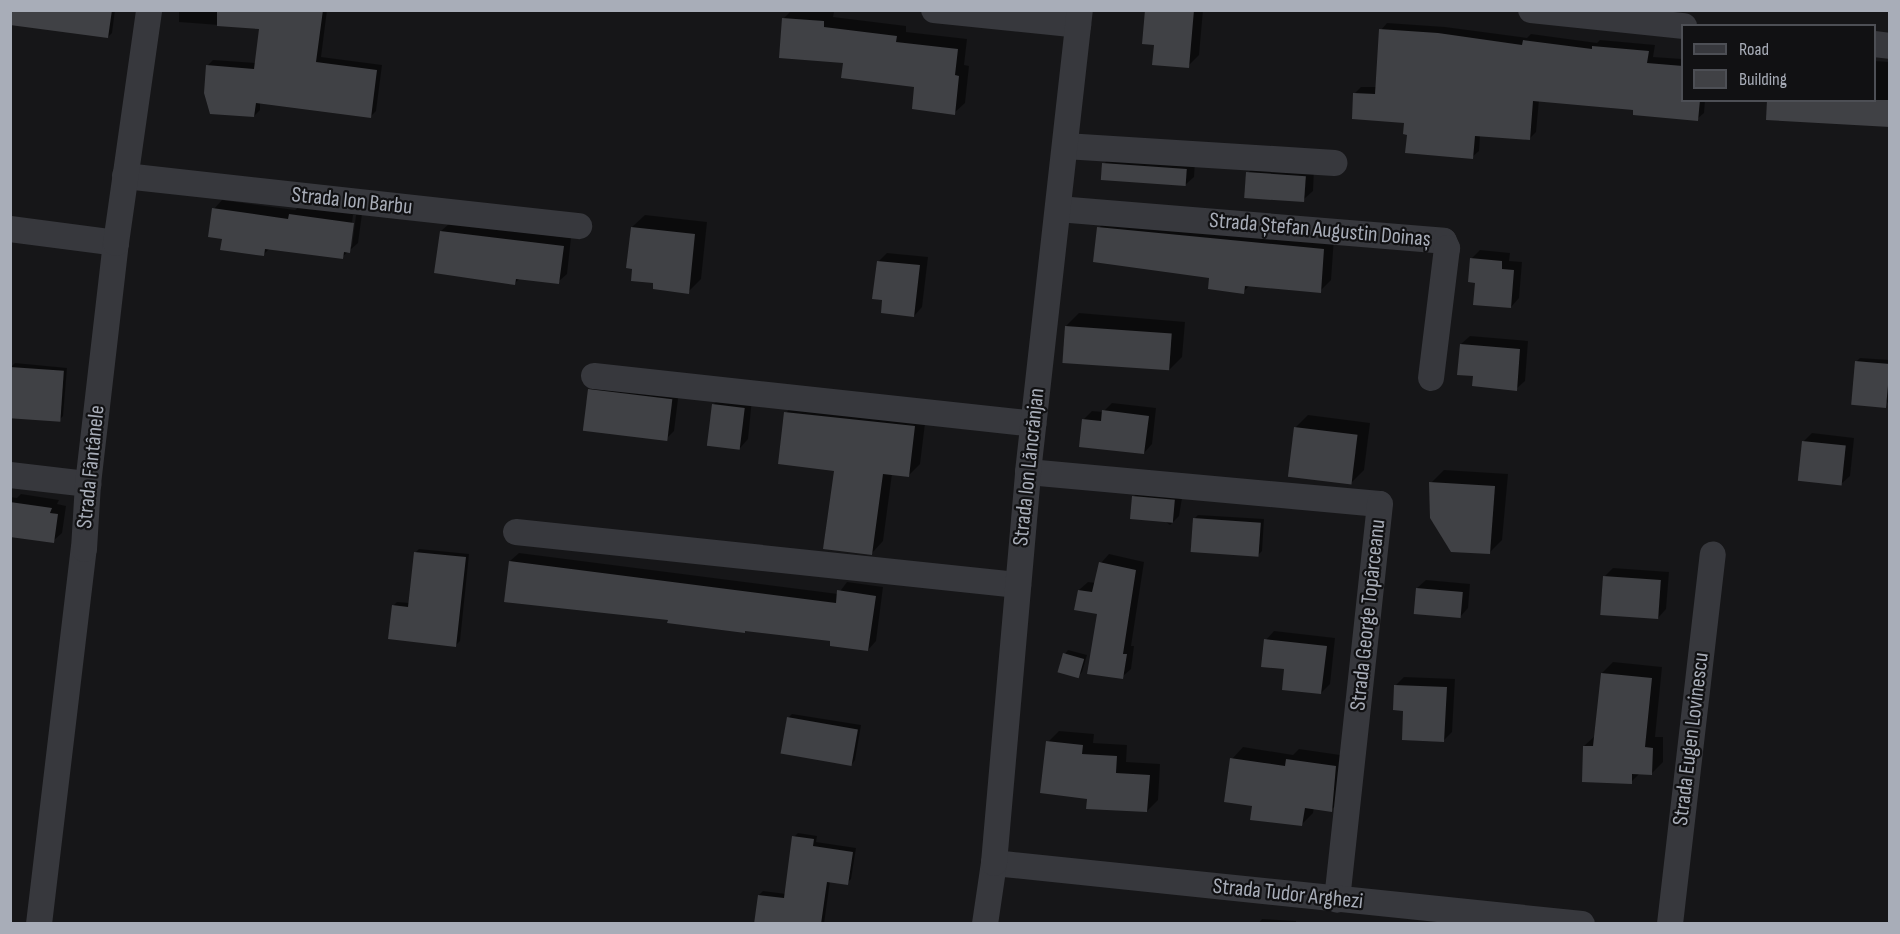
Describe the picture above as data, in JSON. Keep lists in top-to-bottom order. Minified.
{"streets":{"street":["Strada Ion Barbu","Strada Ștefan Augustin Doinaș","Strada Fântânele","Strada Ion Lăncrănjan","Strada George Topârceanu","Strada Eugen Lovinescu","Strada Tudor Arghezi"]},"crossings":[["Strada Ion Barbu","Strada Fântânele"],["Strada Ștefan Augustin Doinaș","Strada Ion Lăncrănjan"],["Strada Ion Lăncrănjan","Strada George Topârceanu"],["Strada Ion Lăncrănjan","Strada Tudor Arghezi"],["Strada George Topârceanu","Strada Tudor Arghezi"]],"legend":["Road","Building"]}
